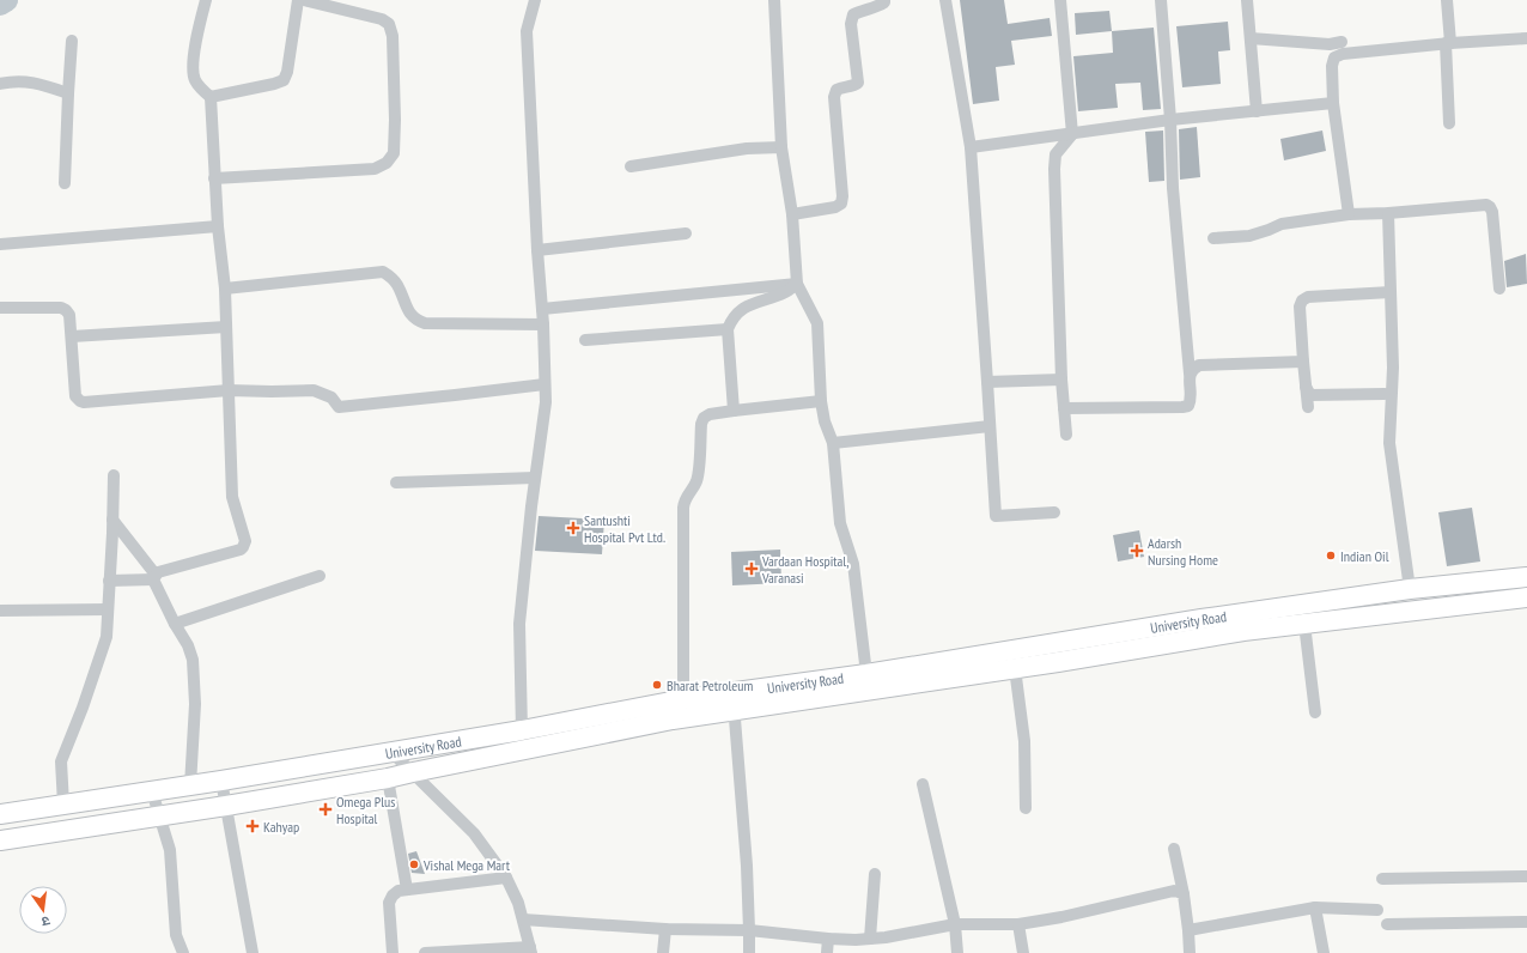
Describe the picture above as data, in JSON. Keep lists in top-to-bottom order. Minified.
{"streets":{"main road":["University Road"]},"places":{"health":["Santushti Hospital Pvt Ltd.","Adarsh Nursing Home","Vardaan Hospital, Varanasi","Omega Plus Hospital","Kahyap"],"other":["Indian Oil","Bharat Petroleum","Vishal Mega Mart"]},"north":"bottom"}
